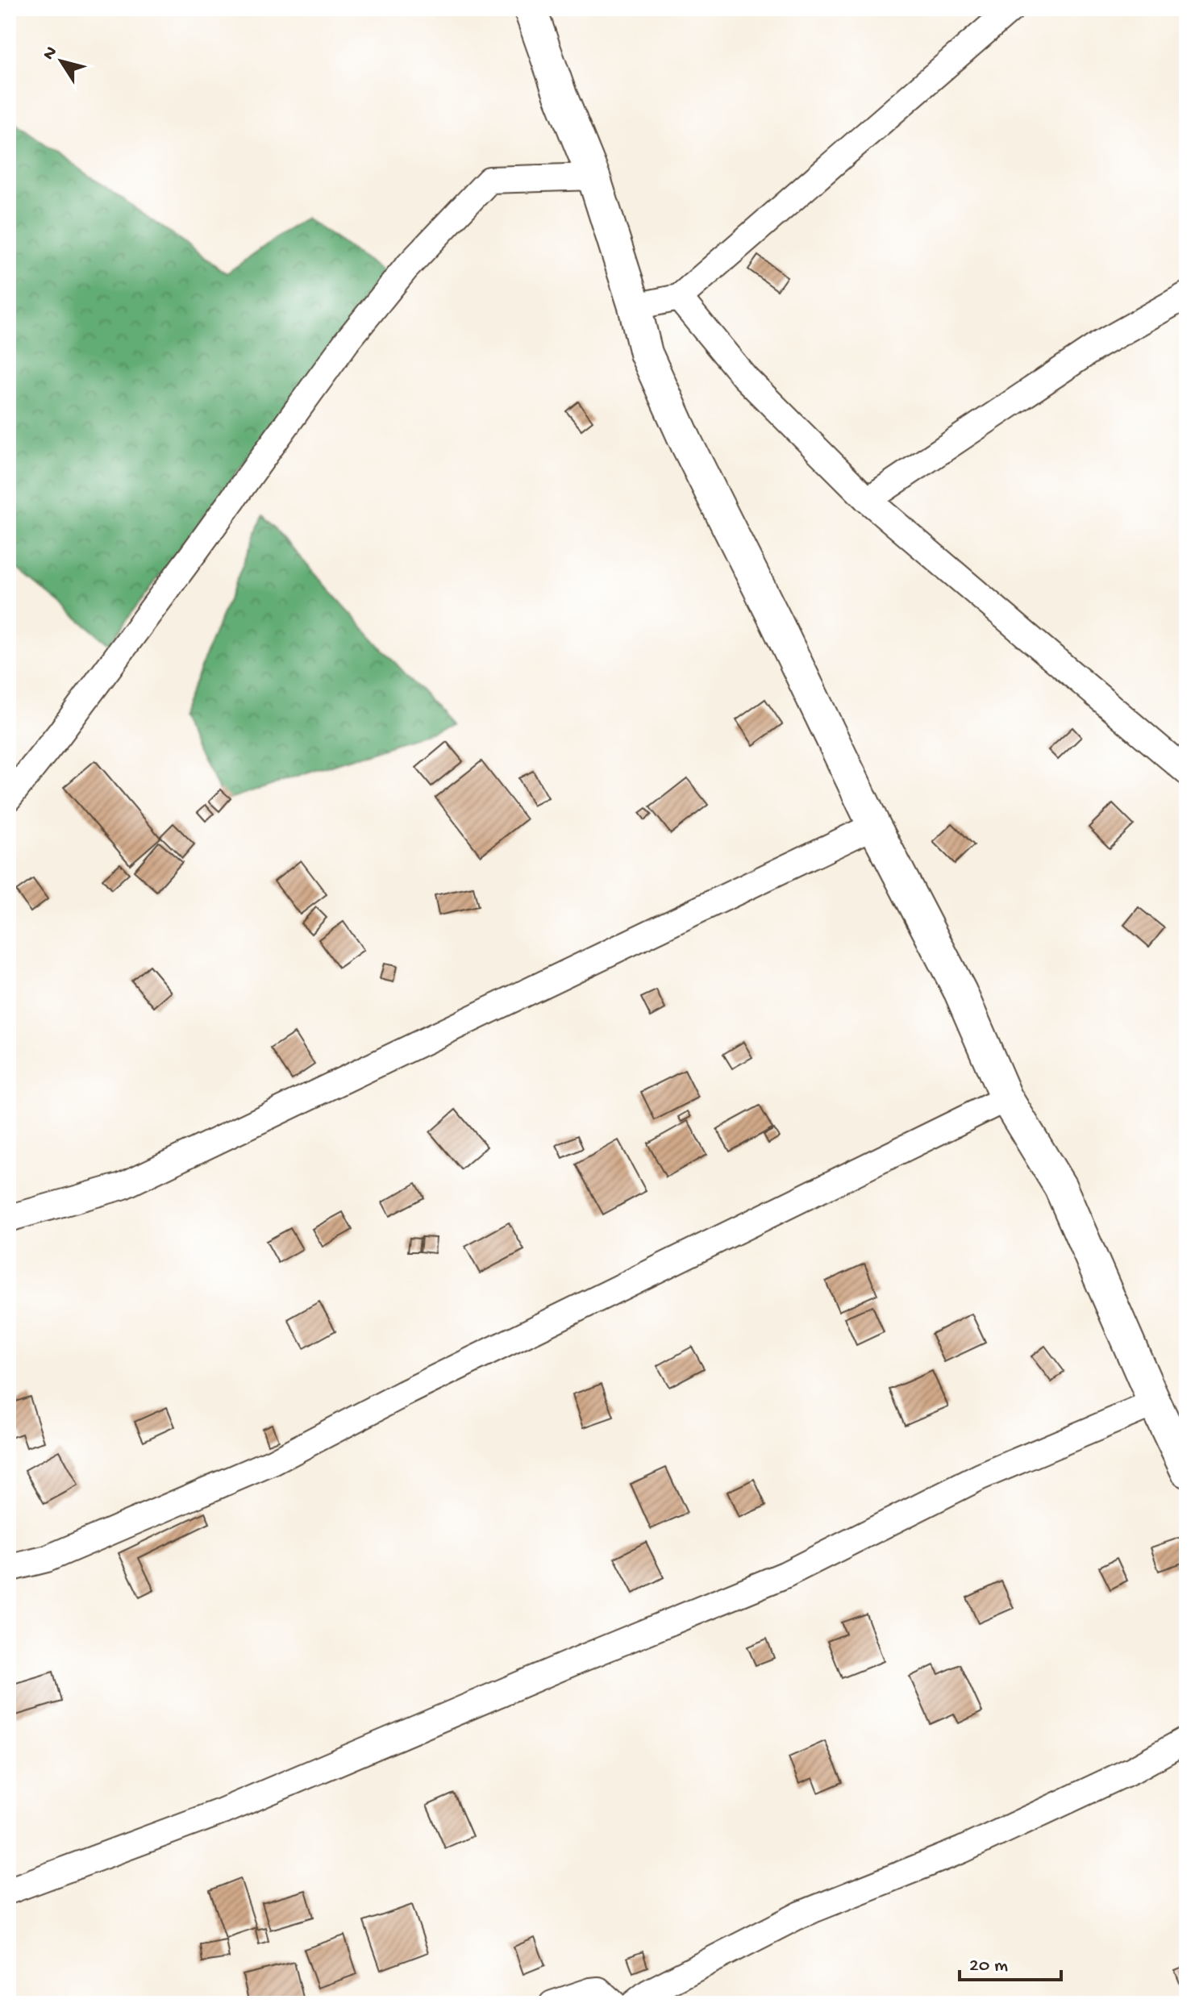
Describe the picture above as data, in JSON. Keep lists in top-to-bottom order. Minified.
{"scale_bar":"20 m","north":"top left"}
